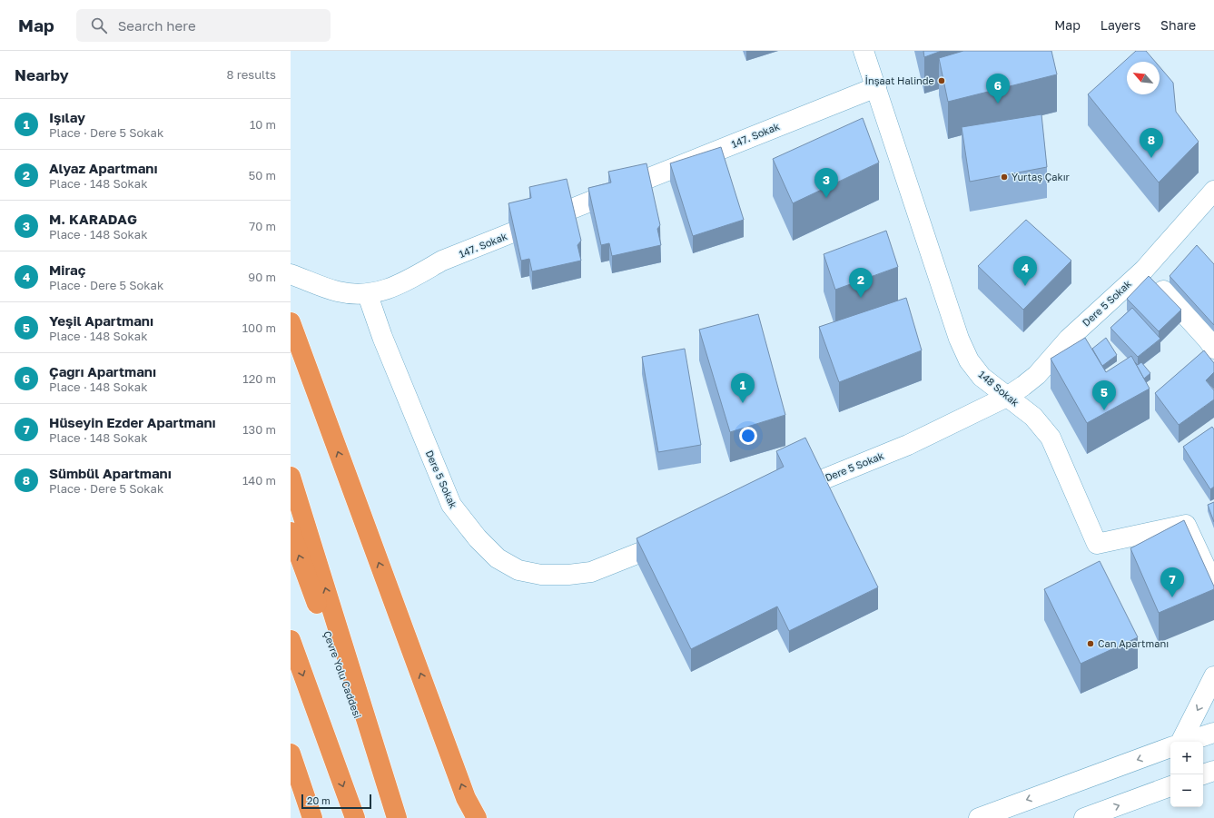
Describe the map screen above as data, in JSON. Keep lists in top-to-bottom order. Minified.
{"streets":{"highway":["Çevre Yolu Caddesi"],"street":["147. Sokak","Dere 5 Sokak","148 Sokak"]},"crossings":[["147. Sokak","Dere 5 Sokak"],["147. Sokak","148 Sokak"],["Dere 5 Sokak","148 Sokak"]],"places":["İnşaat Halinde","Yurtaş Çakır","Can Apartmanı"],"scale_bar":"20 m","north":"top left","page":{"header":"Map","search":"Search here","nav":["Map","Layers","Share"],"heading":["Nearby","8 results"],"pins":["6","8","3","4","2","1","5","7"],"list":[{"mark":"1","name":"Işılay","note":"Place · Dere 5 Sokak","value":"10 m"},{"mark":"2","name":"Alyaz Apartmanı","note":"Place · 148 Sokak","value":"50 m"},{"mark":"3","name":"M. KARADAĞ","note":"Place · 148 Sokak","value":"70 m"},{"mark":"4","name":"Miraç","note":"Place · Dere 5 Sokak","value":"90 m"},{"mark":"5","name":"Yeşil Apartmanı","note":"Place · 148 Sokak","value":"100 m"},{"mark":"6","name":"Çağrı Apartmanı","note":"Place · 148 Sokak","value":"120 m"},{"mark":"7","name":"Hüseyin Ezder Apartmanı","note":"Place · 148 Sokak","value":"130 m"},{"mark":"8","name":"Sümbül Apartmanı","note":"Place · Dere 5 Sokak","value":"140 m"}],"map_buttons":["+","−"],"scale":"20 m"}}
